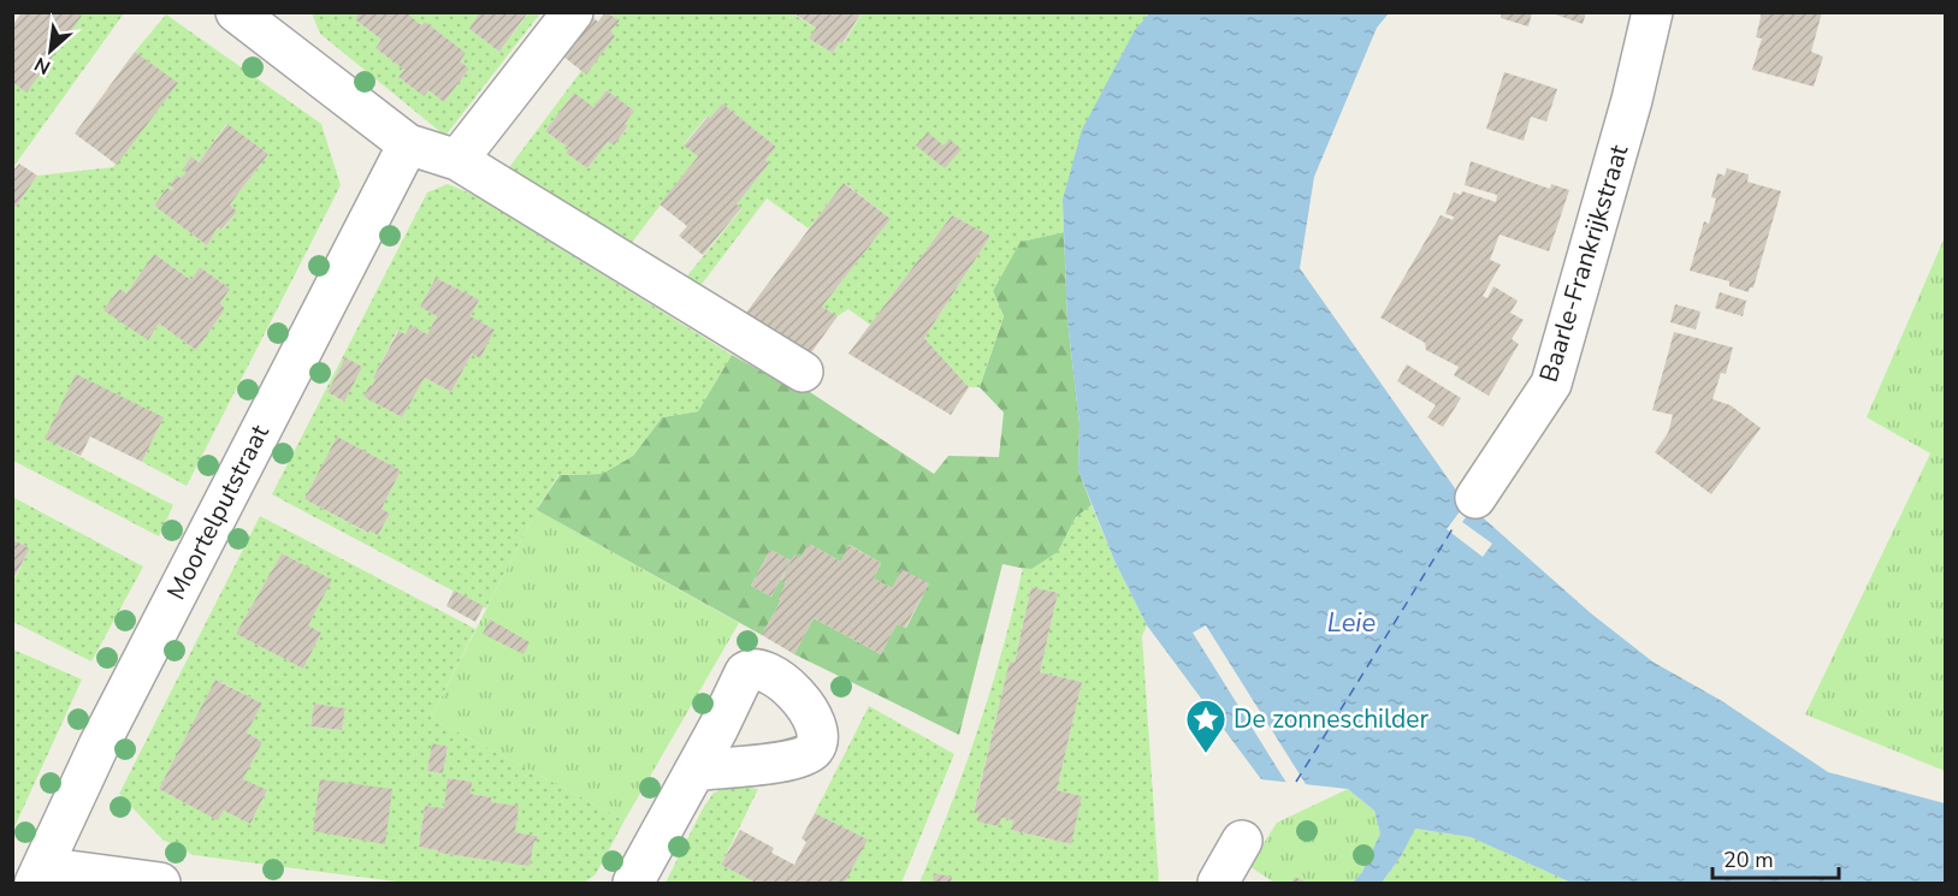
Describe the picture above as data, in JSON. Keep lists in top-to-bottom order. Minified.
{"streets":{"street":["Baarle-Frankrijkstraat","Moortelputstraat"]},"water":["Leie"],"places":{"place":["De zonneschilder"]},"scale_bar":"20 m","north":"bottom left"}
